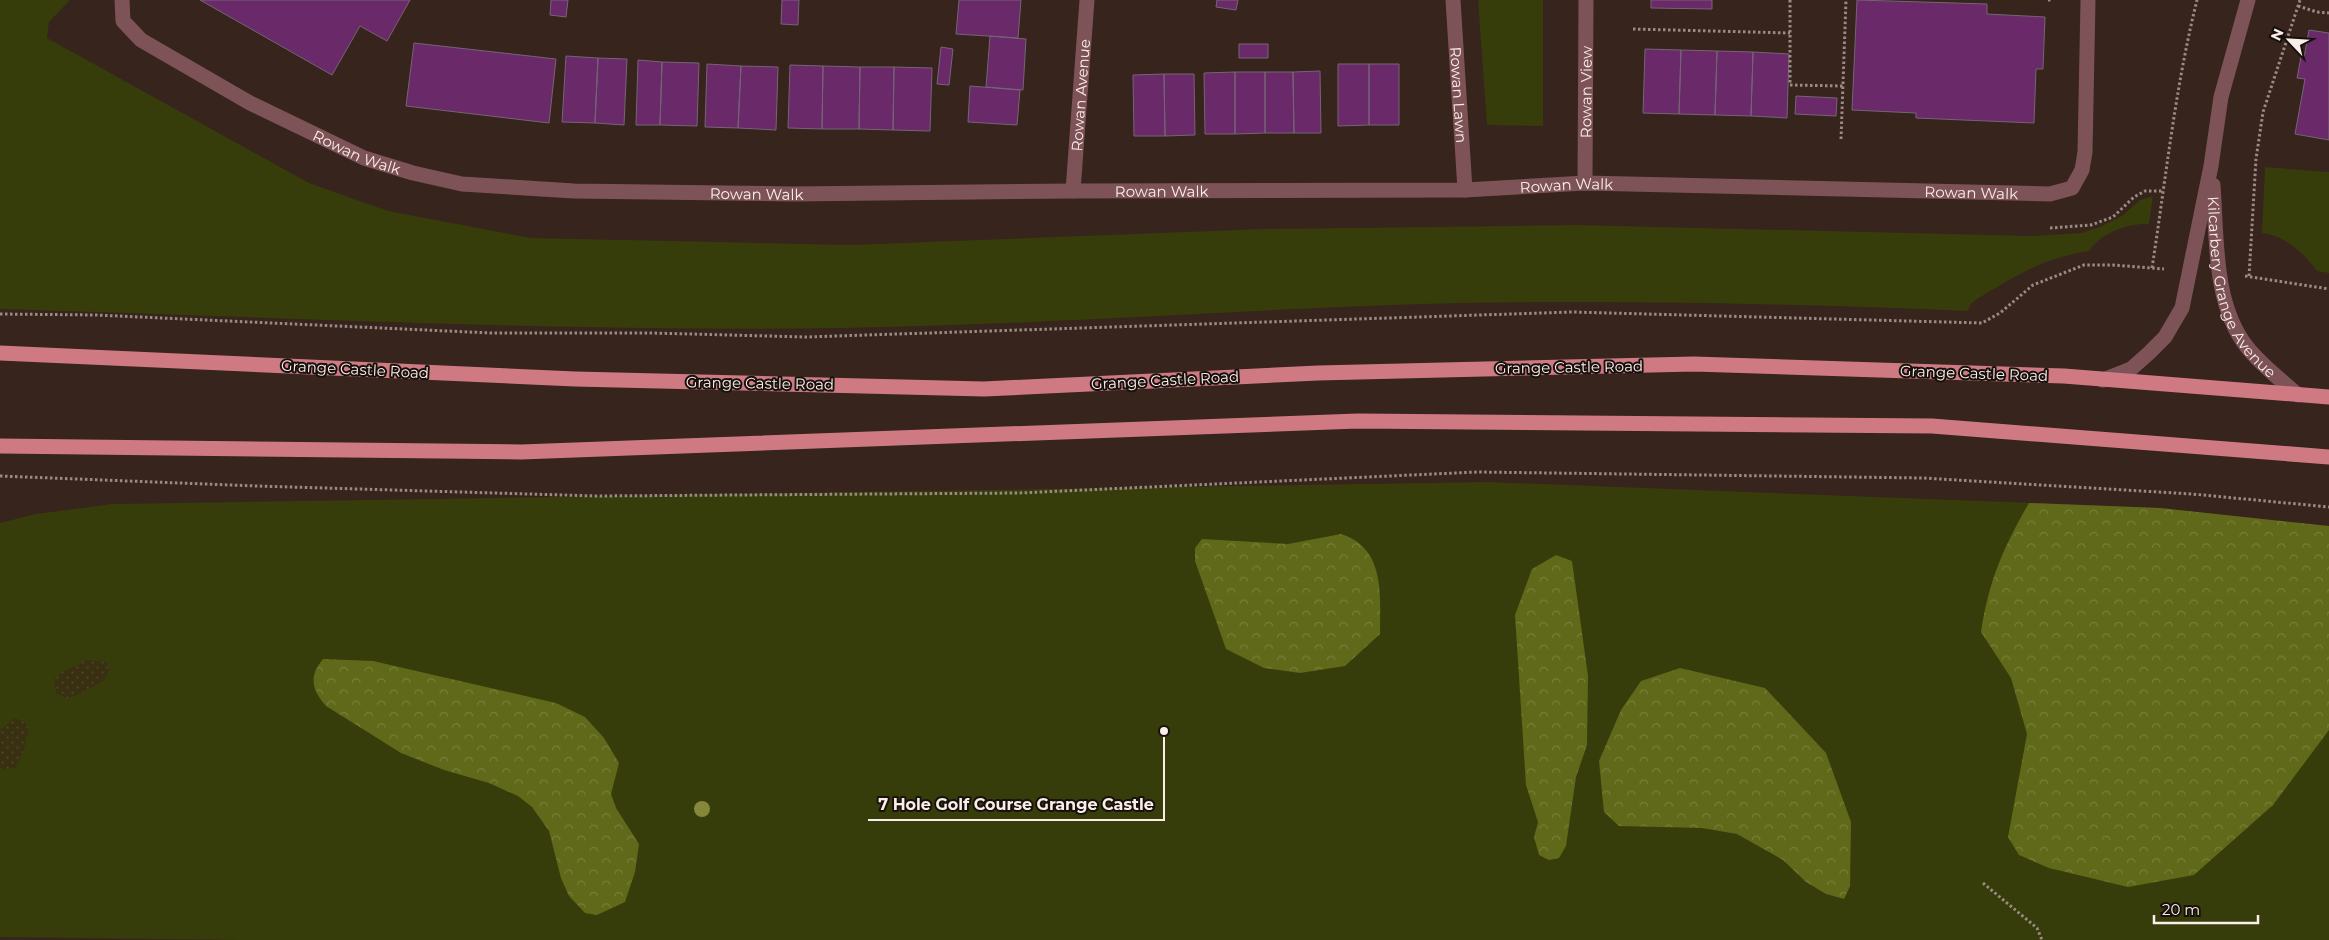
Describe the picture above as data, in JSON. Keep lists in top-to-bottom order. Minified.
{"streets":{"main road":["Grange Castle Road"],"street":["Rowan View","Rowan Avenue","Rowan Lawn","Rowan Walk","Kilcarbery Grange Avenue"]},"crossings":[["Rowan View","Rowan Walk"],["Rowan Avenue","Rowan Walk"],["Rowan Lawn","Rowan Walk"],["Kilcarbery Grange Avenue","Grange Castle Road"]],"places":["7 Hole Golf Course Grange Castle"],"scale_bar":"20 m","north":"top left"}
